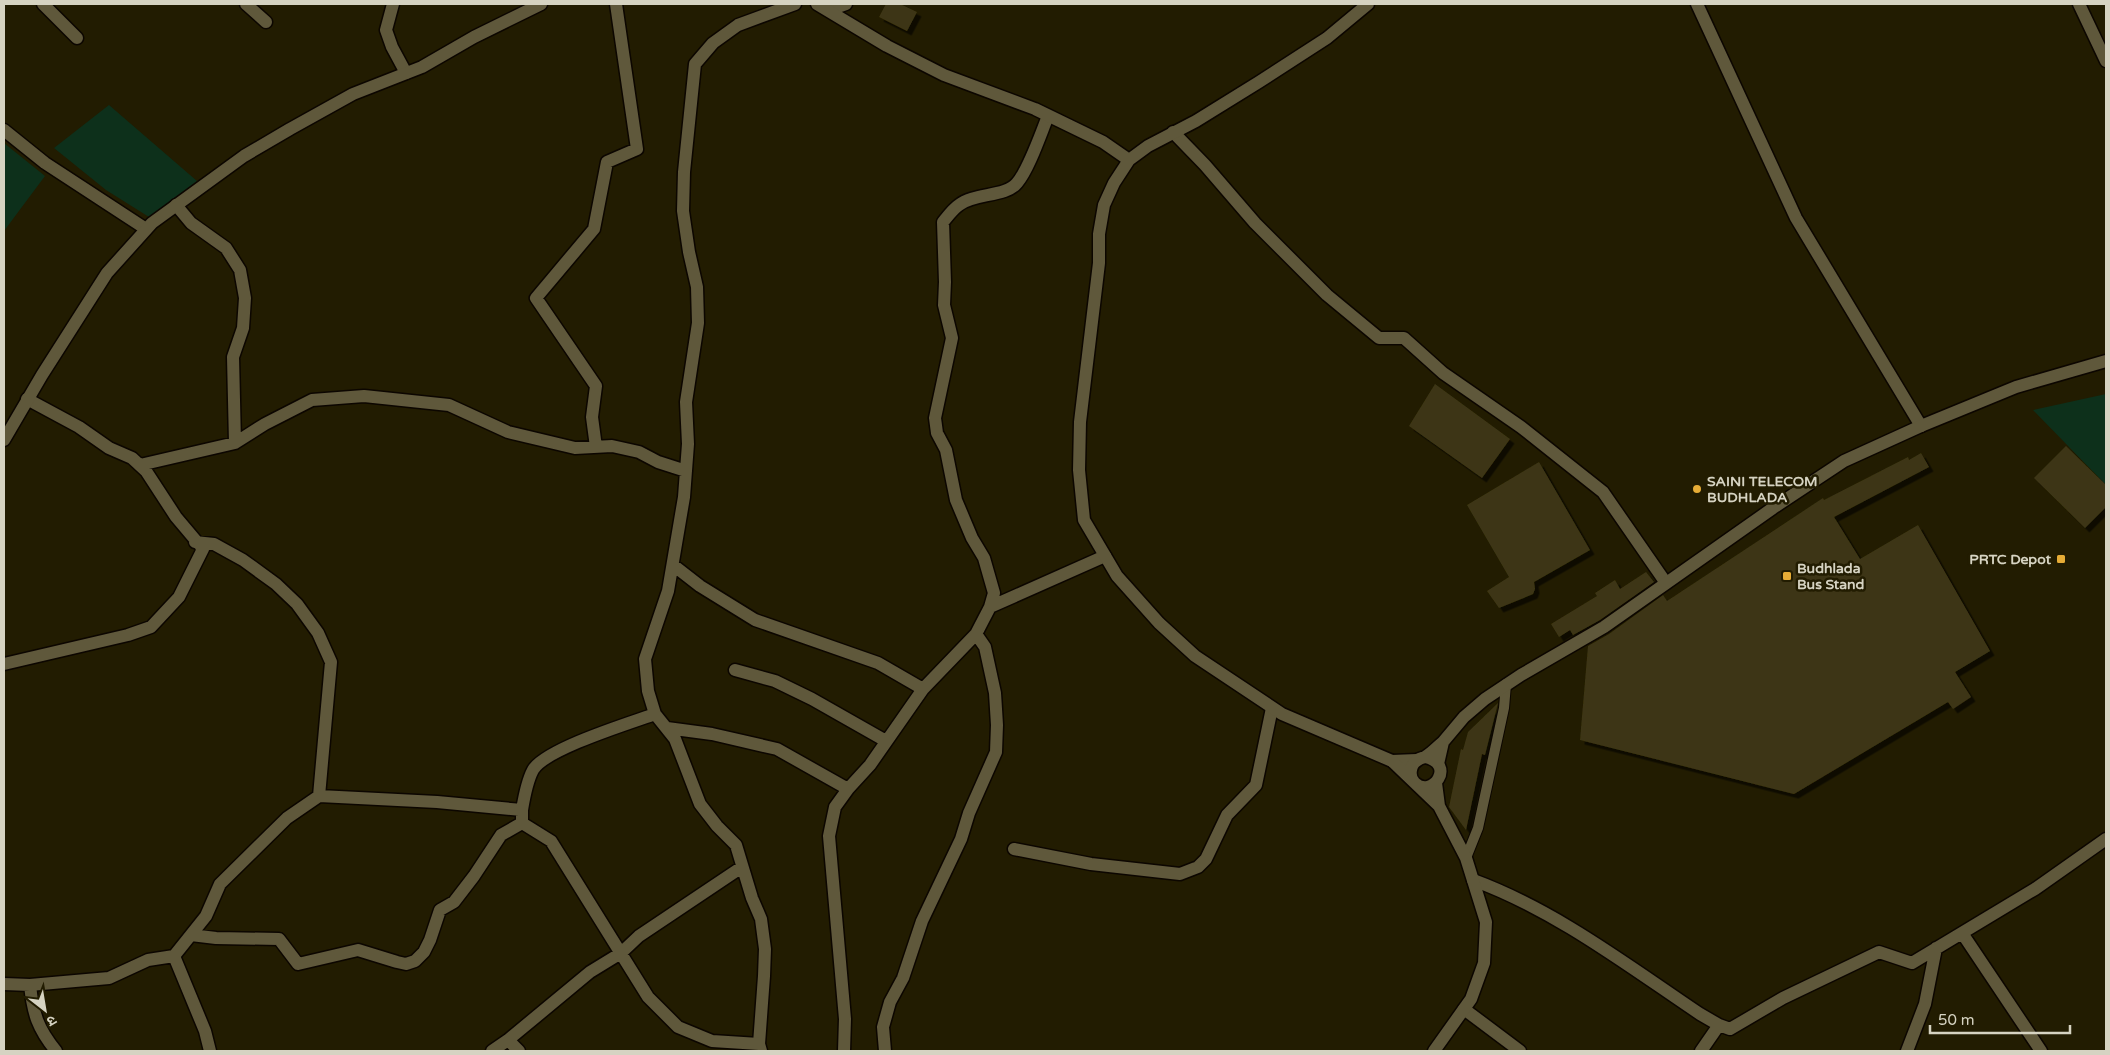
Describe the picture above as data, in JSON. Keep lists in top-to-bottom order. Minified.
{"places":{"other":["SAINI TELECOM BUDHLADA"],"transit":["PRTC Depot","Budhlada Bus Stand"]},"scale_bar":"50 m","north":"bottom right"}
